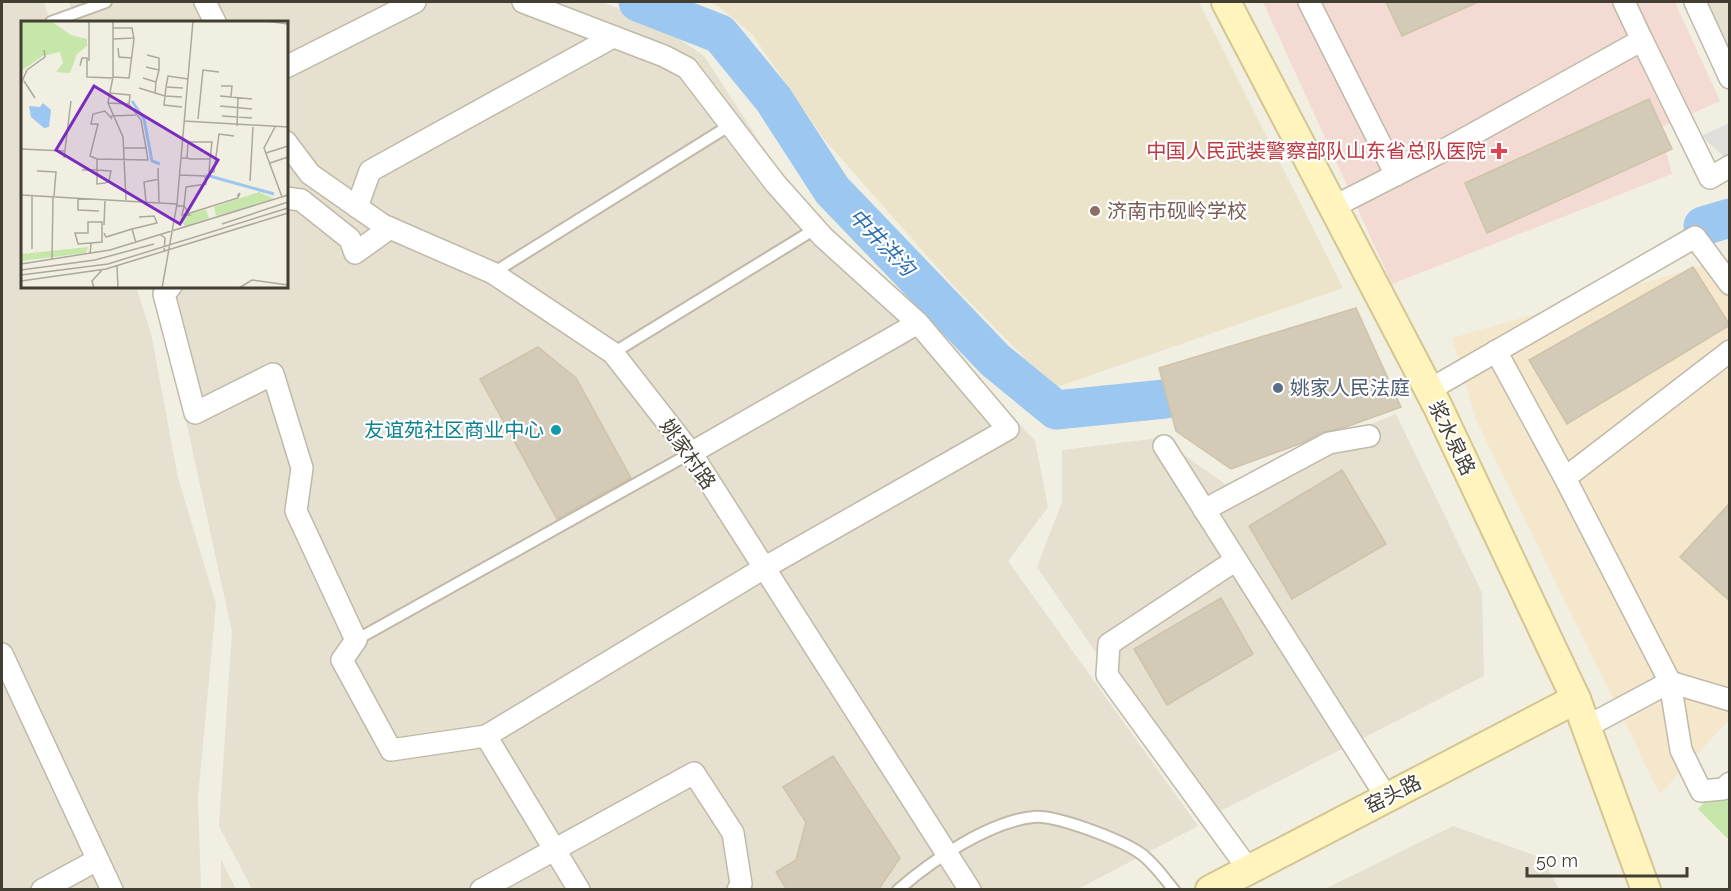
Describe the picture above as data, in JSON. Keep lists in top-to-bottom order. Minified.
{"streets":{"main road":["浆水泉路","窑头路"],"street":["姚家村路"]},"crossings":[["浆水泉路","窑头路"]],"water":["中井洪沟"],"places":{"health":["中国人民武装警察部队山东省总队医院"],"other":["济南市砚岭学校","姚家人民法庭","友谊苑社区商业中心"]},"scale_bar":"50 m"}
